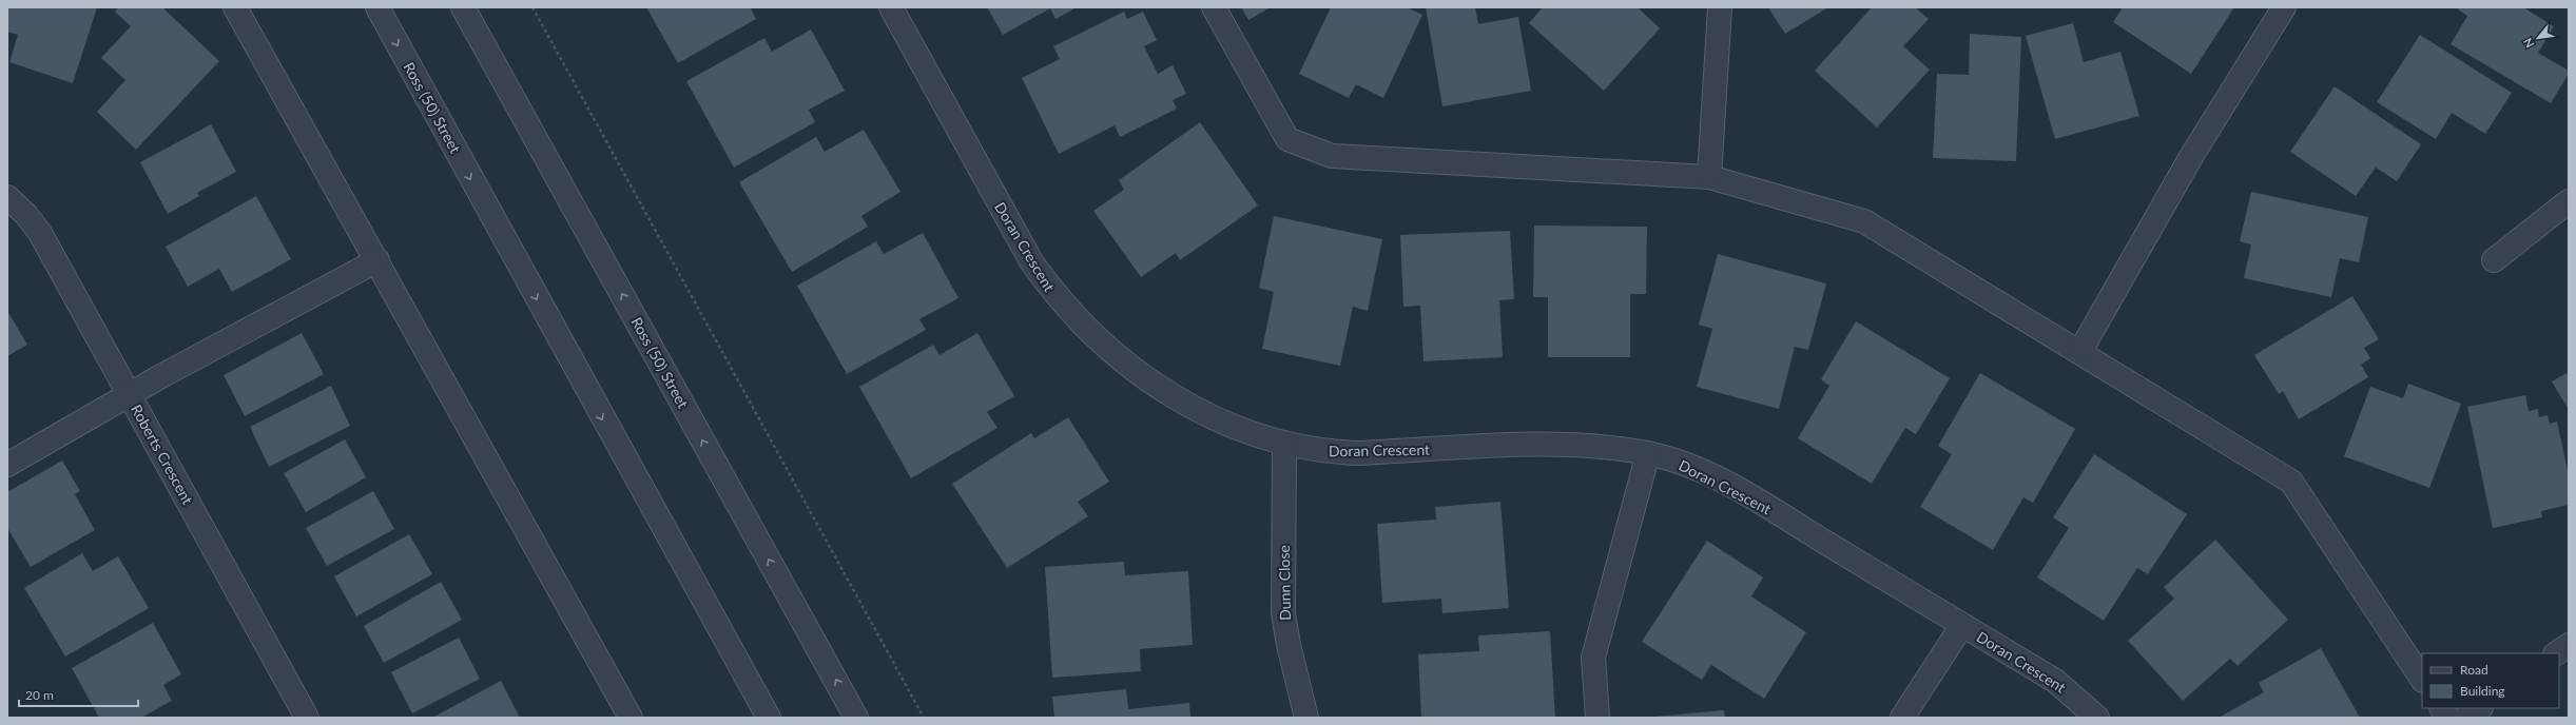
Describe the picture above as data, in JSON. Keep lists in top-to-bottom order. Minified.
{"streets":{"street":["Ross (50) Street","Doran Crescent","Roberts Crescent","Dunn Close"]},"crossings":[["Doran Crescent","Dunn Close"]],"legend":["Road","Building"],"scale_bar":"20 m","north":"bottom left"}
